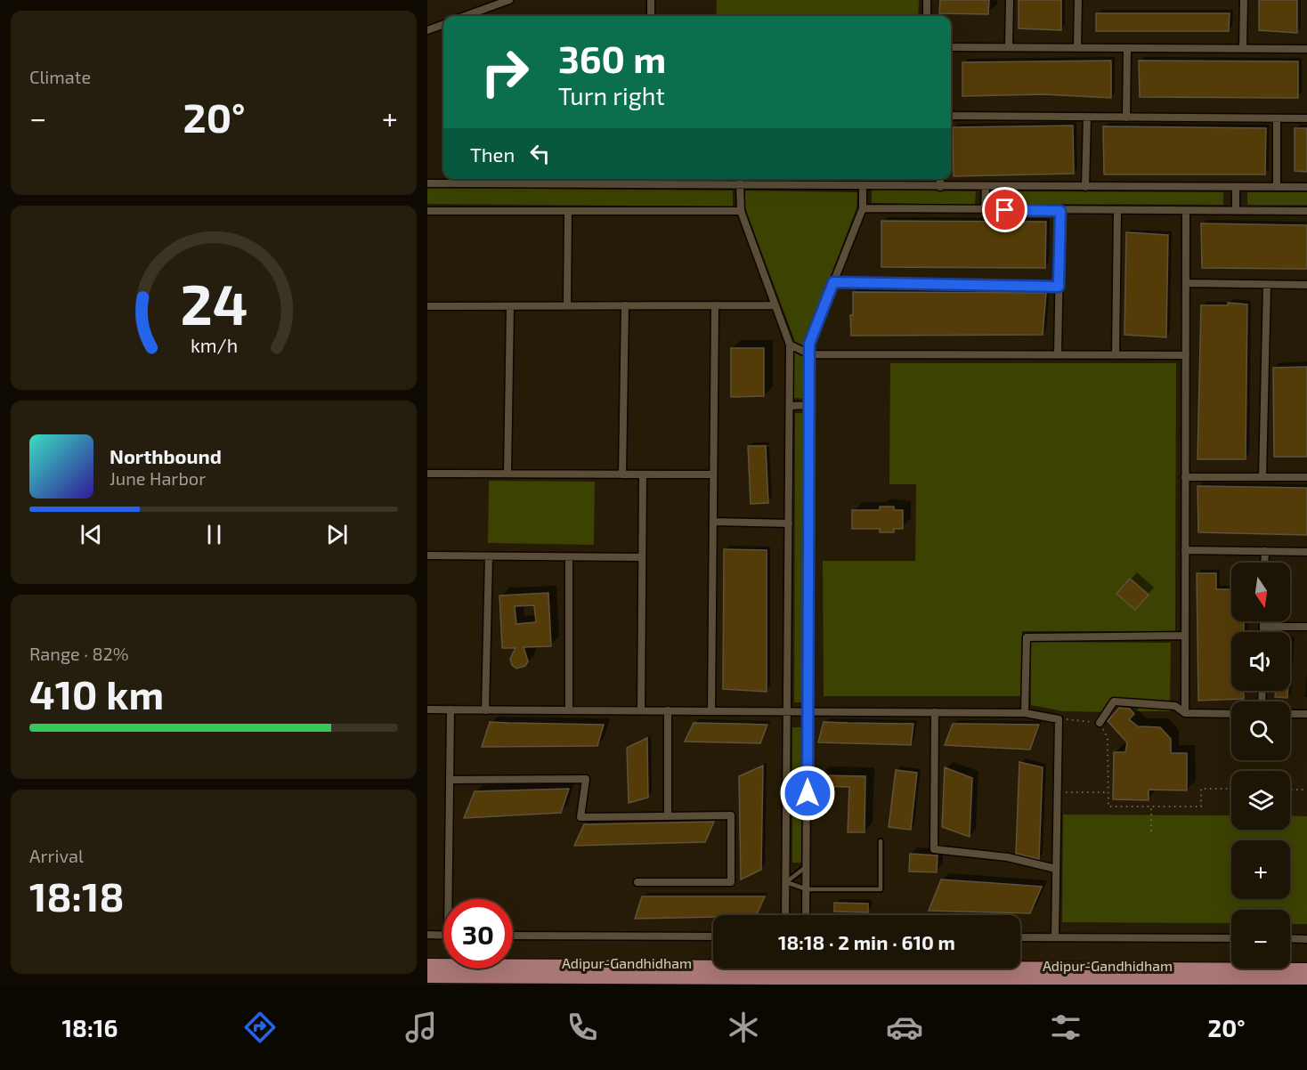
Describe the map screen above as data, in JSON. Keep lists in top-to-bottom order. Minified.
{"streets":{"main road":["Adipur-Gandhidham"]},"north":"bottom","page":{"tile":["Climate",["Range · 82%","410 km"],["Arrival","18:18"]],"turn":["360 m","Turn right"],"heat":["−","20°","+"],"then":"Then","song":["Northbound","June Harbor"],"map_buttons":["+","−"],"limit":"30","trip":"18:18 · 2 min · 610 m","tabs":["18:16","20°"],"gauge":["24","km/h"]}}
